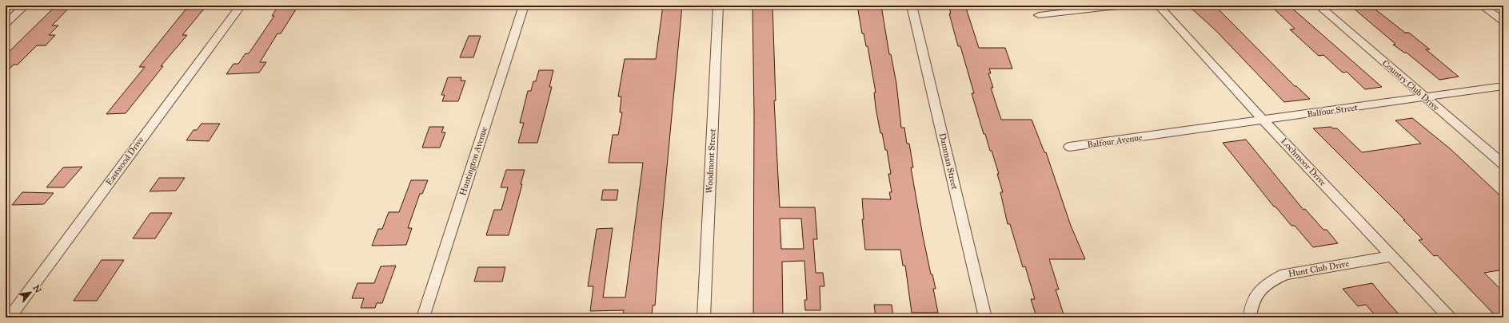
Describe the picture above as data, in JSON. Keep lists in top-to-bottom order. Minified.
{"streets":{"street":["Country Club Drive","Balfour Street","Balfour Avenue","Eastwood Drive","Huntington Avenue","Woodmont Street","Damman Street","Lochmoor Drive","Hunt Club Drive"]},"crossings":[["Country Club Drive","Balfour Street"],["Balfour Street","Balfour Avenue"],["Balfour Street","Lochmoor Drive"],["Lochmoor Drive","Hunt Club Drive"]],"north":"top right"}
